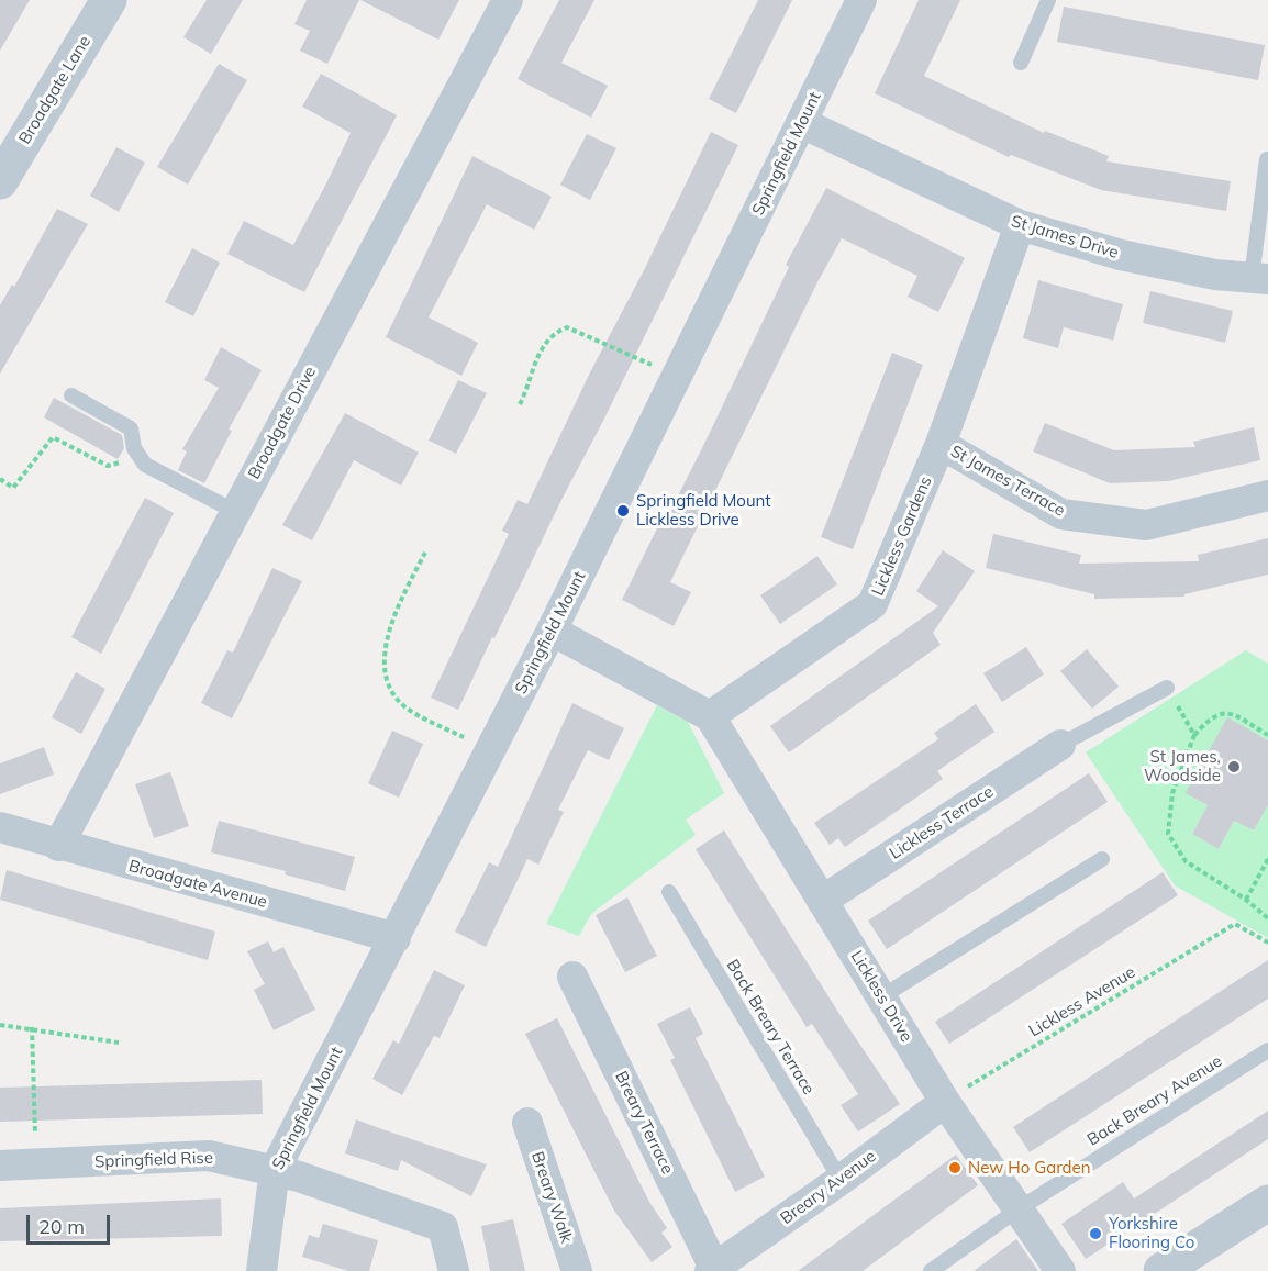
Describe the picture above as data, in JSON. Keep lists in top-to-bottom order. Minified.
{"streets":{"street":["Broadgate Lane","Springfield Mount","St James Drive","Broadgate Drive","St James Terrace","Lickless Gardens","Lickless Terrace","Broadgate Avenue","Lickless Drive","Breary Terrace","Springfield Rise","Breary Avenue","Breary Walk"],"lane":["Back Breary Terrace","Back Breary Avenue"],"path":["Lickless Avenue"]},"crossings":[["Springfield Mount","St James Drive"],["Springfield Mount","Broadgate Avenue"],["Springfield Mount","Springfield Rise"],["St James Drive","Lickless Gardens"],["Broadgate Drive","Broadgate Avenue"],["St James Terrace","Lickless Gardens"],["Lickless Gardens","Lickless Drive"],["Lickless Terrace","Lickless Drive"],["Lickless Drive","Lickless Avenue"],["Lickless Drive","Back Breary Avenue"],["Lickless Drive","Breary Avenue"],["Lickless Avenue","Breary Avenue"],["Back Breary Terrace","Breary Avenue"],["Breary Terrace","Breary Avenue"]],"places":["Springfield Mount Lickless Drive","St James, Woodside","New Ho Garden","Yorkshire Flooring Co"],"scale_bar":"20 m"}
